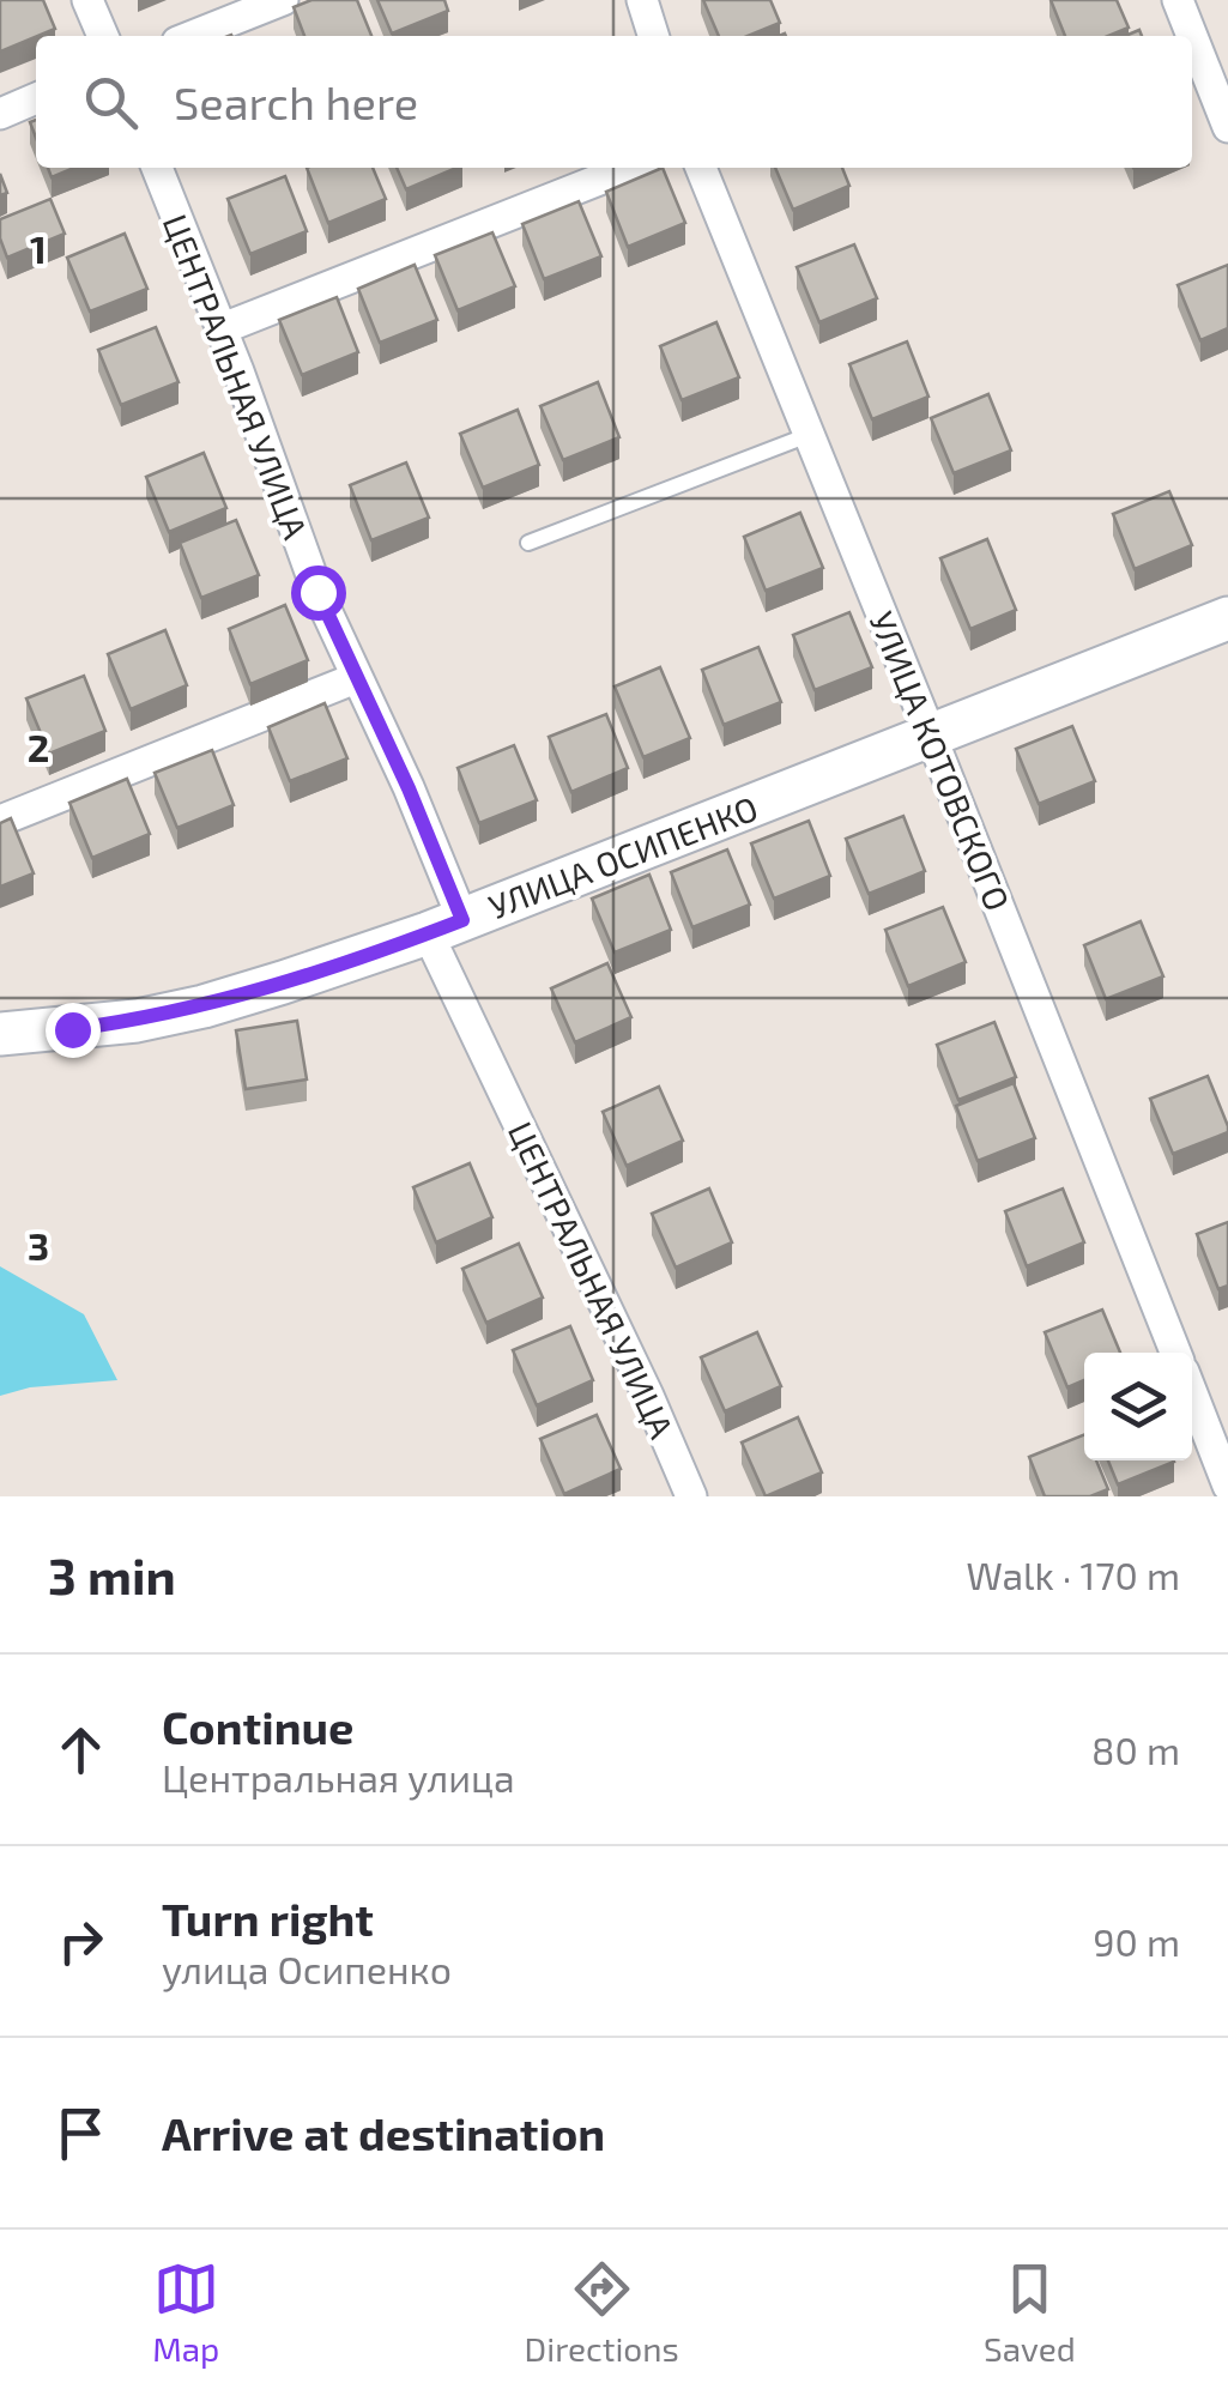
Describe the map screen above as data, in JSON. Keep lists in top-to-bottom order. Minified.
{"streets":{"street":["ЦЕНТРАЛЬНАЯ УЛИЦА","УЛИЦА КОТОВСКОГО","УЛИЦА ОСИПЕНКО"]},"crossings":[["ЦЕНТРАЛЬНАЯ УЛИЦА","УЛИЦА ОСИПЕНКО"],["УЛИЦА КОТОВСКОГО","УЛИЦА ОСИПЕНКО"]],"page":{"search":"Search here","heading":["3 min","Walk · 170 m"],"list":[["Continue","Центральная улица","80 m"],["Turn right","улица Осипенко","90 m"],"Arrive at destination"],"nav":["Map","Directions","Saved"]},"grid":{"rows":["1","2","3"]}}
